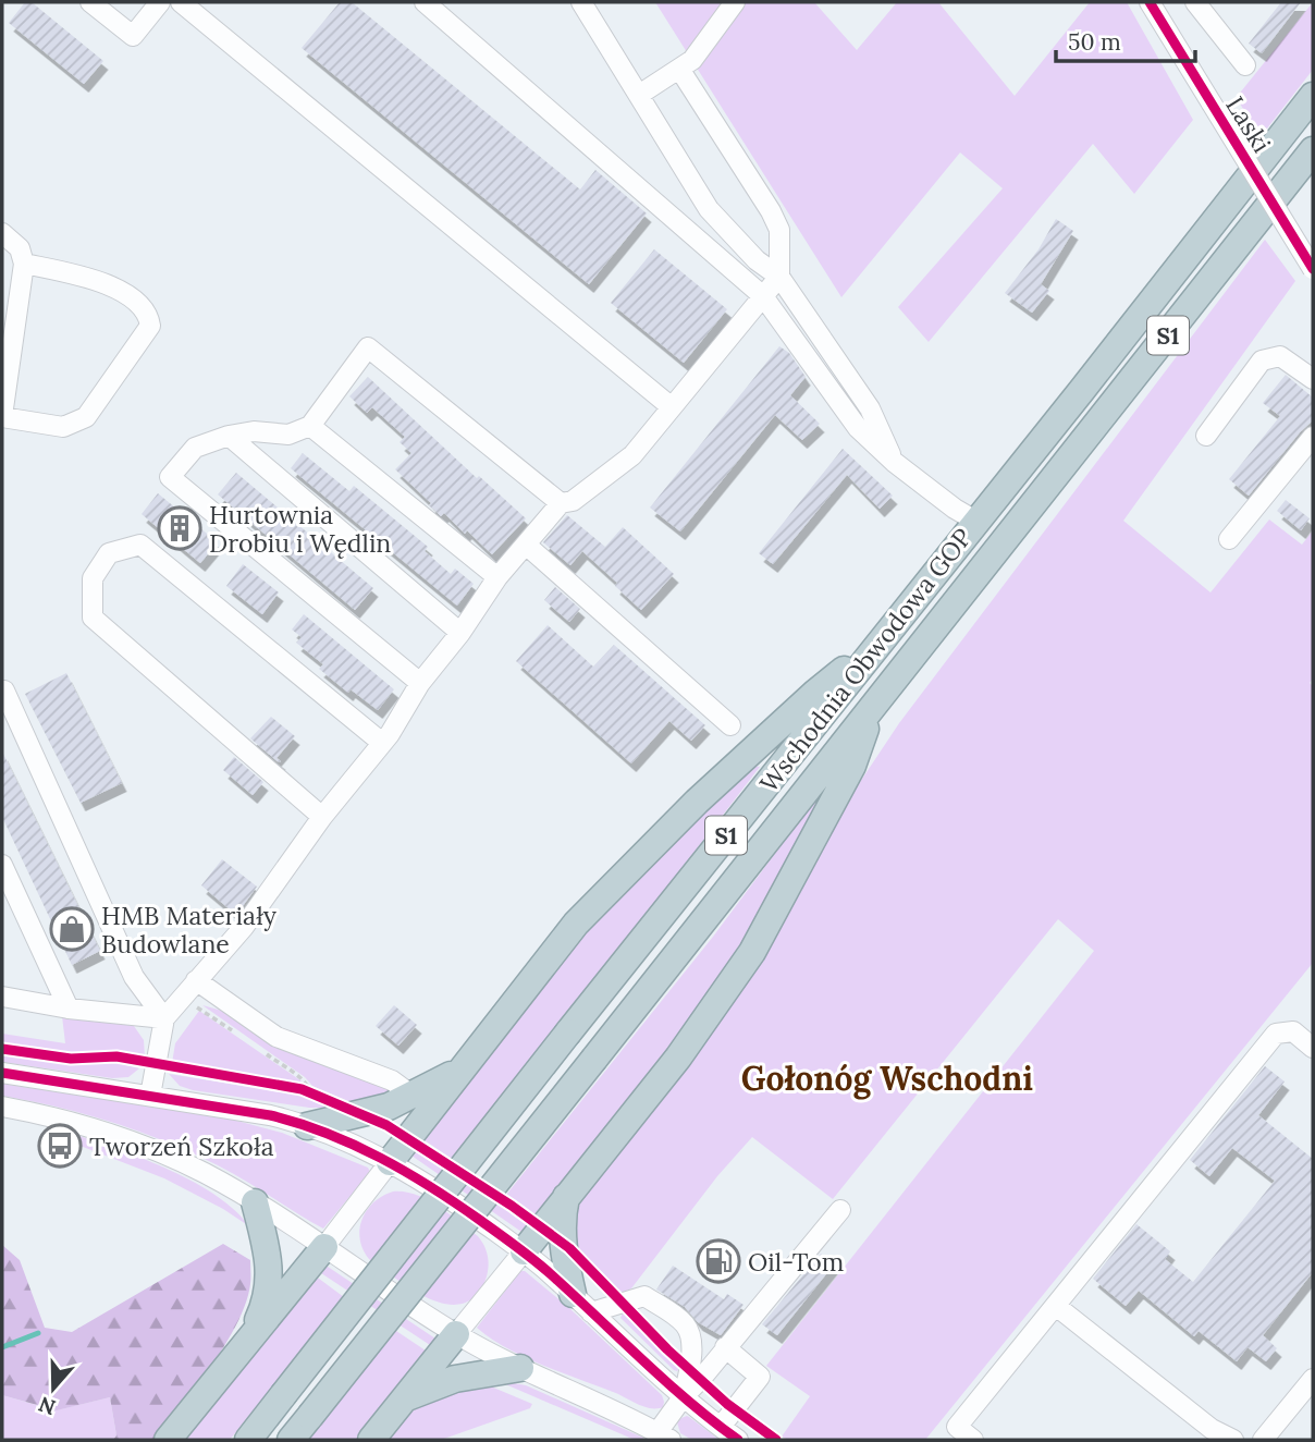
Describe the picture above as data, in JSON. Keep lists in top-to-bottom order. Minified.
{"streets":{"highway":["S1","Wschodnia Obwodowa GOP"],"street":["Laski"]},"districts":["Gołonóg Wschodni"],"places":{"building":["Hurtownia Drobiu i Wędlin"],"shop":["HMB Materiały Budowlane"],"bus stop":["Tworzeń Szkoła"],"fuel station":["Oil-Tom"]},"scale_bar":"50 m","north":"bottom"}
